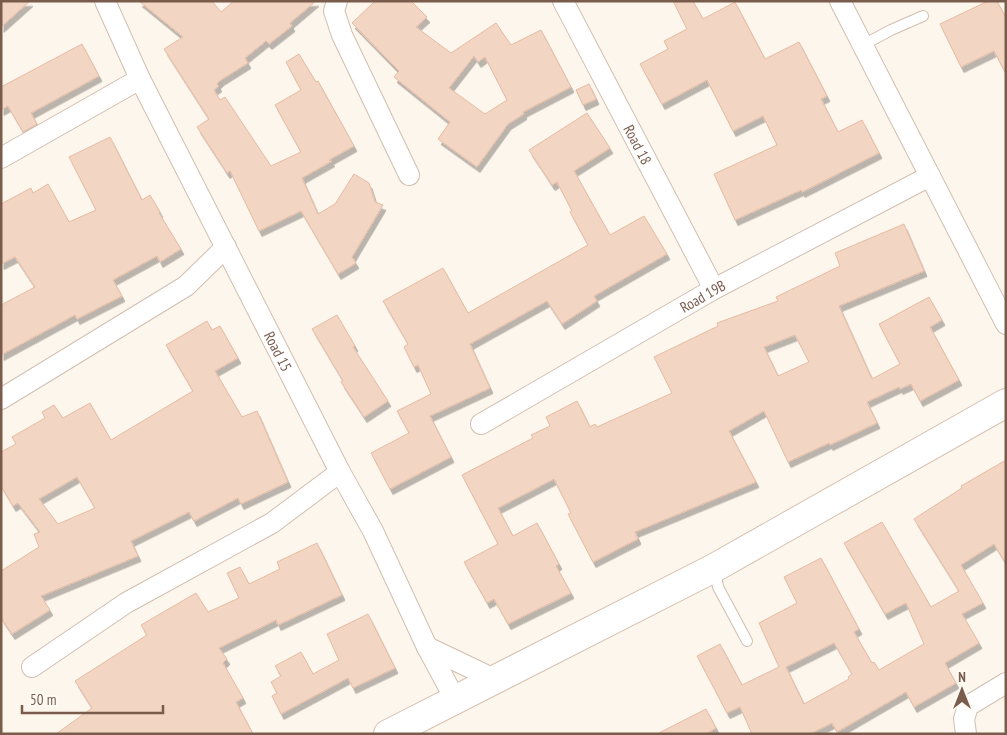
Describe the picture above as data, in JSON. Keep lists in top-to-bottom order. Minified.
{"streets":{"street":["Road 18","Road 19B","Road 15"]},"crossings":[["Road 18","Road 19B"]],"scale_bar":"50 m","north":"top"}
